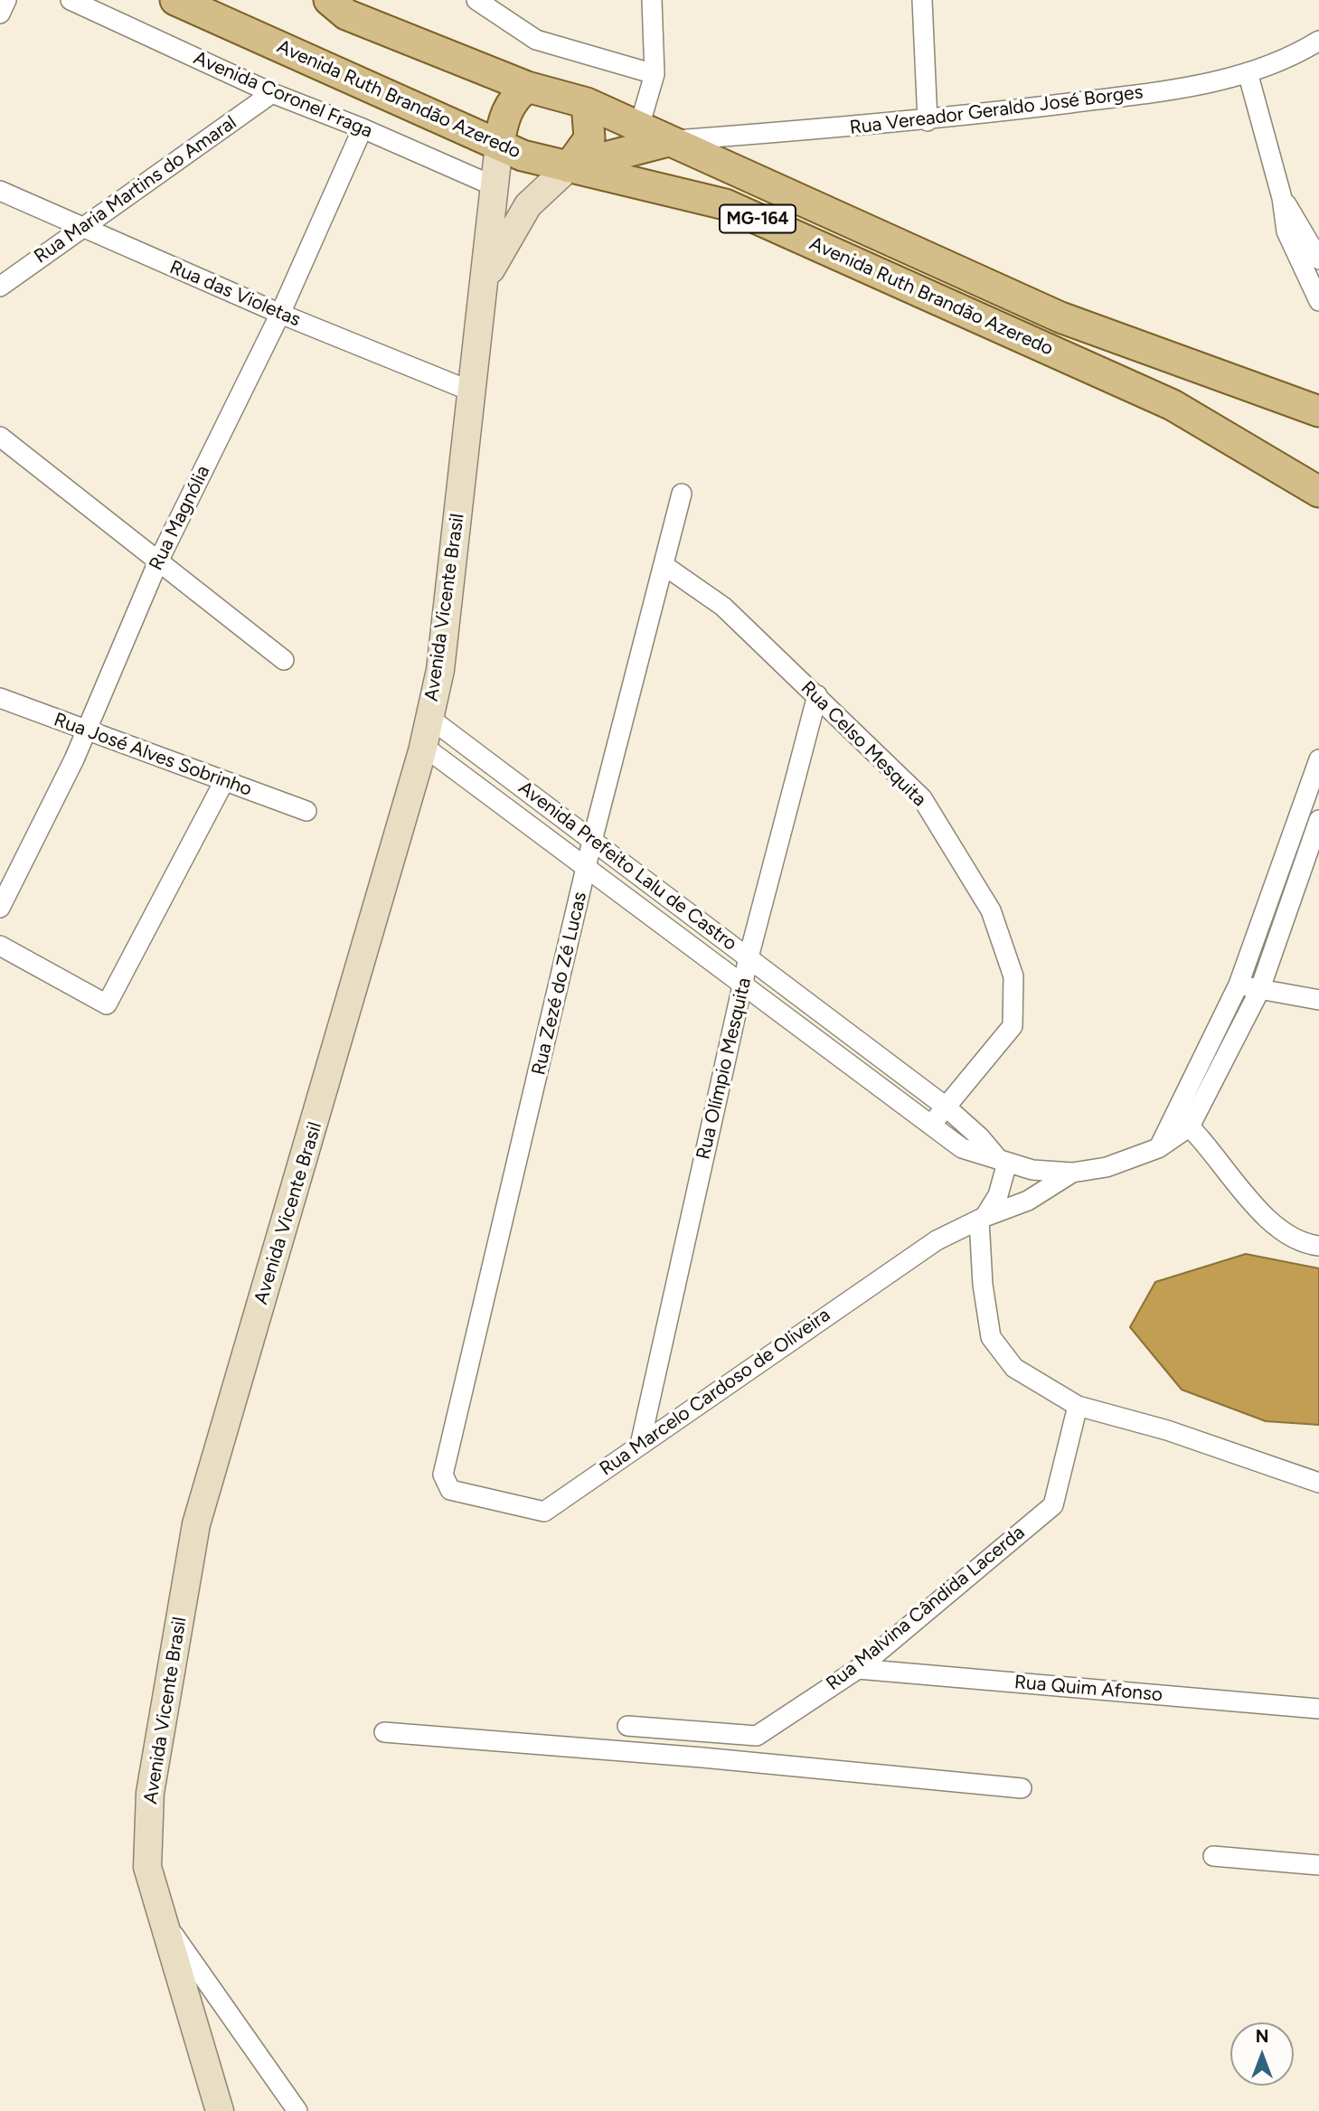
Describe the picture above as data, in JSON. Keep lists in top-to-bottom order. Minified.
{"streets":{"main road":["Avenida Ruth Brandão Azeredo","MG-164"],"street":["Avenida Coronel Fraga","Rua Vereador Geraldo José Borges","Rua Maria Martins do Amaral","Rua das Violetas","Rua Magnólia","Avenida Vicente Brasil","Rua Celso Mesquita","Rua José Alves Sobrinho","Avenida Prefeito Lalu de Castro","Rua Zezé do Zé Lucas","Rua Olímpio Mesquita","Rua Marcelo Cardoso de Oliveira","Rua Malvina Cândida Lacerda","Rua Quim Afonso"]},"crossings":[["Avenida Coronel Fraga","Rua Maria Martins do Amaral"],["Avenida Coronel Fraga","Rua Magnólia"],["Avenida Coronel Fraga","Avenida Vicente Brasil"],["Avenida Ruth Brandão Azeredo","Rua Vereador Geraldo José Borges"],["Avenida Ruth Brandão Azeredo","Avenida Vicente Brasil"],["Rua Maria Martins do Amaral","Rua das Violetas"],["Rua das Violetas","Rua Magnólia"],["Rua das Violetas","Avenida Vicente Brasil"],["Rua Magnólia","Rua José Alves Sobrinho"],["Avenida Vicente Brasil","Avenida Prefeito Lalu de Castro"],["Rua Celso Mesquita","Avenida Prefeito Lalu de Castro"],["Rua Celso Mesquita","Rua Zezé do Zé Lucas"],["Rua Celso Mesquita","Rua Olímpio Mesquita"],["Avenida Prefeito Lalu de Castro","Rua Zezé do Zé Lucas"],["Avenida Prefeito Lalu de Castro","Rua Olímpio Mesquita"],["Avenida Prefeito Lalu de Castro","Rua Marcelo Cardoso de Oliveira"],["Rua Zezé do Zé Lucas","Rua Marcelo Cardoso de Oliveira"],["Rua Olímpio Mesquita","Rua Marcelo Cardoso de Oliveira"],["Rua Malvina Cândida Lacerda","Rua Quim Afonso"]],"north":"top"}
